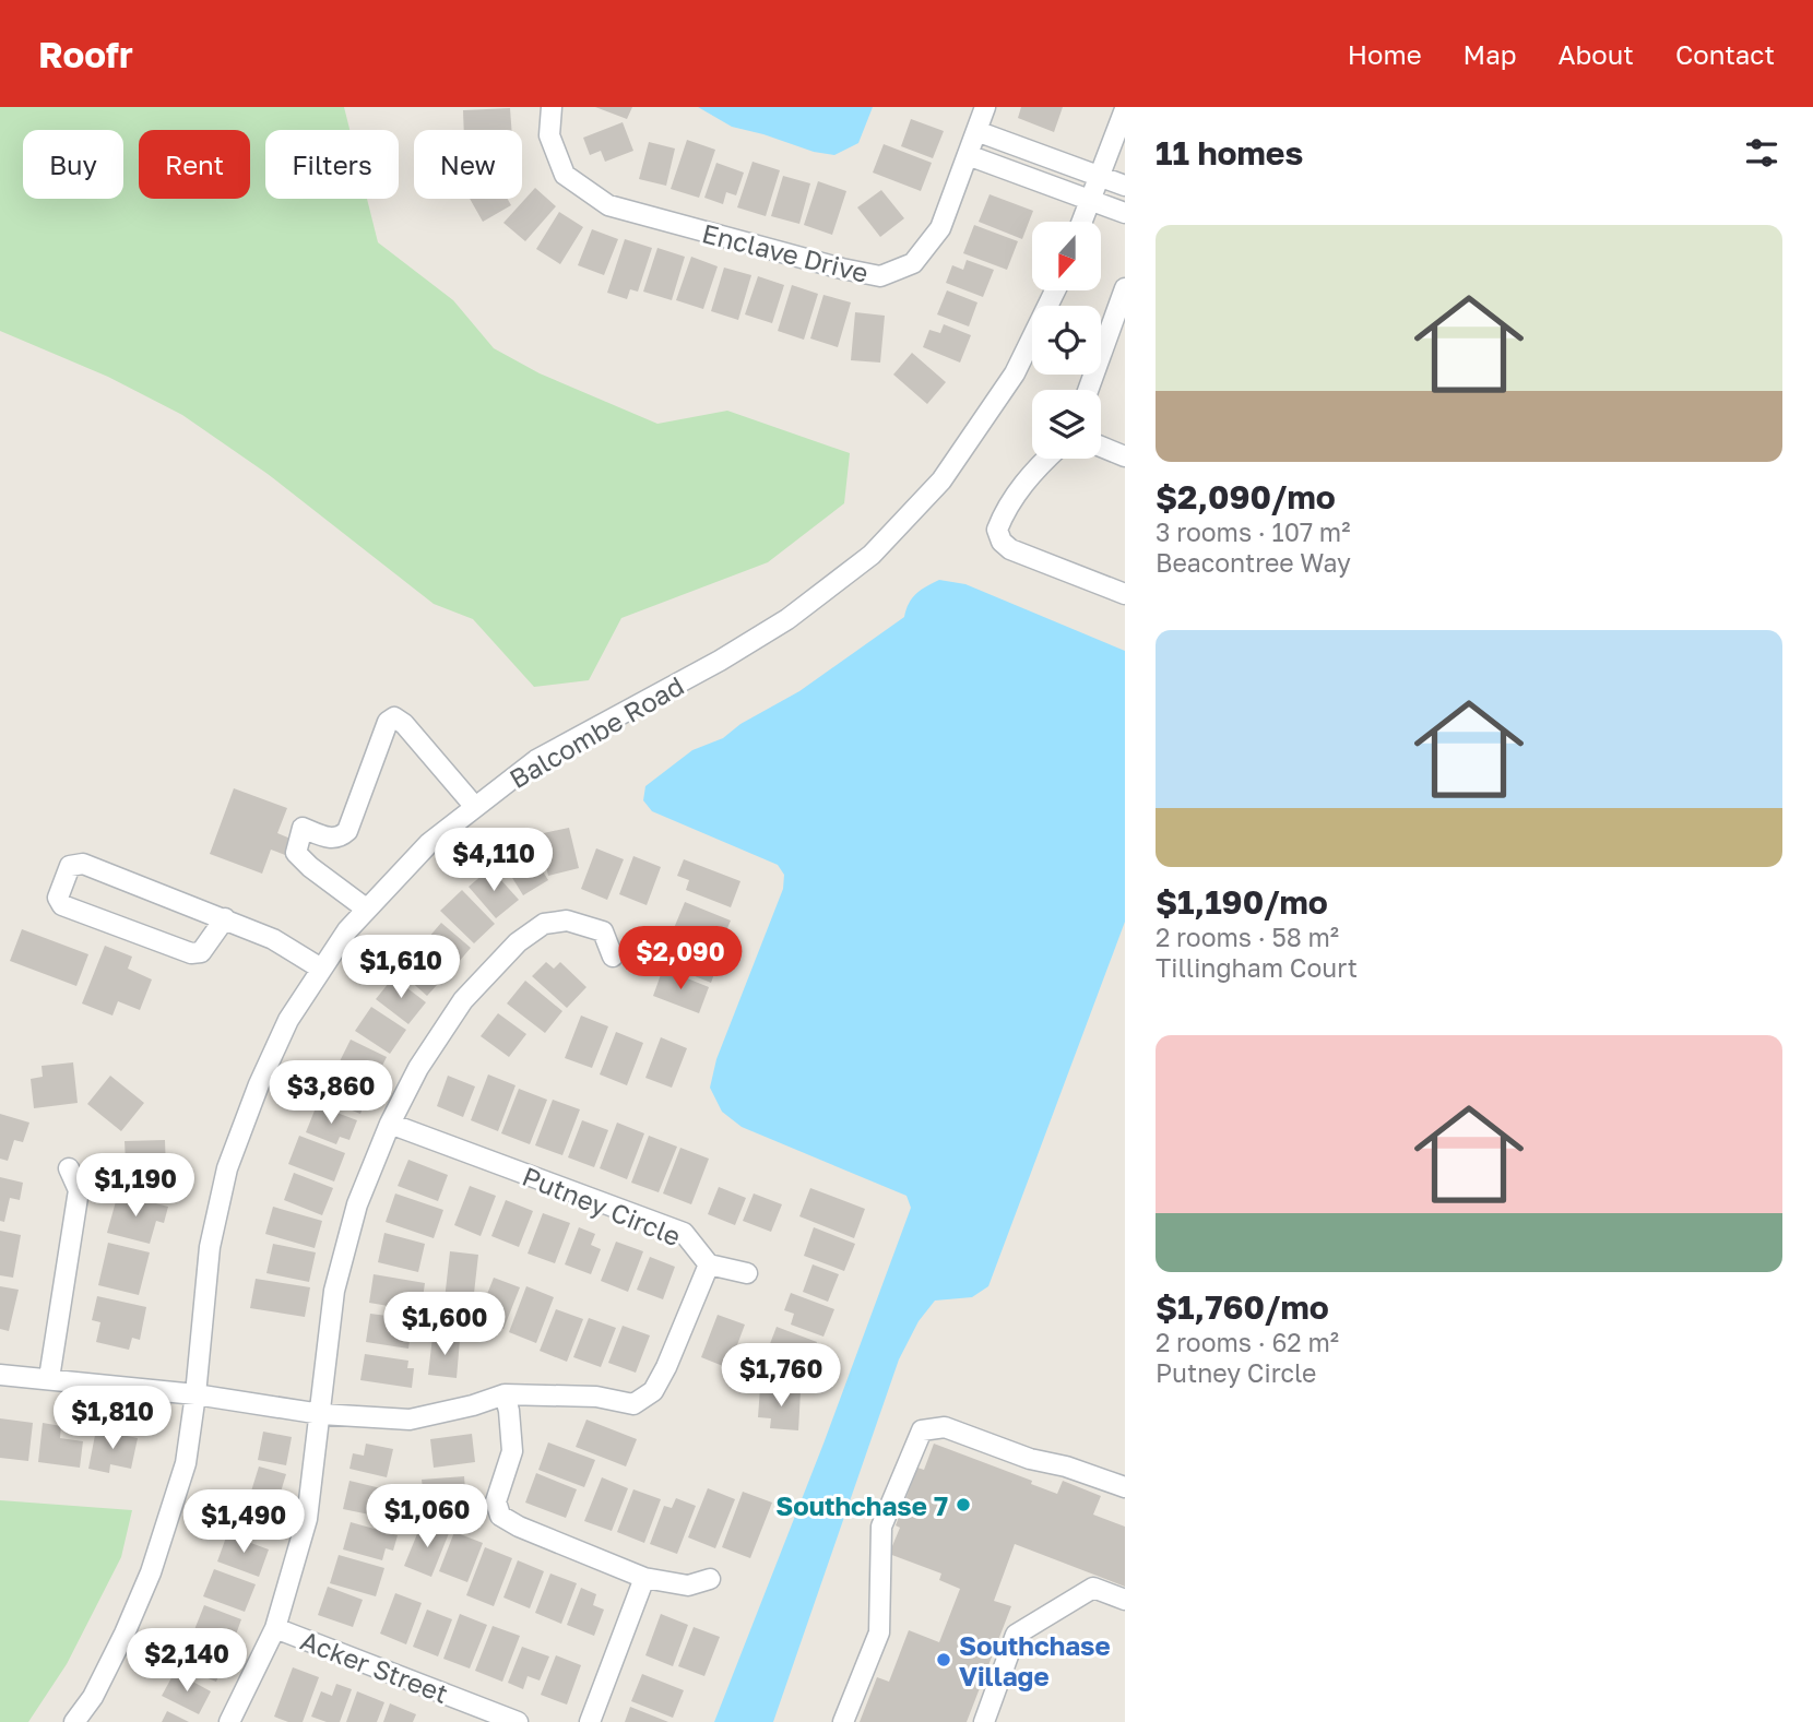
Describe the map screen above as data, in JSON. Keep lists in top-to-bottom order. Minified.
{"streets":{"street":["Enclave Drive","Balcombe Road","Putney Circle","Acker Street"]},"crossings":[["Balcombe Road","Putney Circle"]],"places":["Southchase 7","Southchase Village"],"north":"bottom","page":{"header":"Roofr","nav":["Home","Map","About","Contact"],"heading":"11 homes","chip":["Buy","Rent","Filters","New"],"list":[{"name":"$2,090/mo","note":"3 rooms · 107 m² · Beacontree Way"},{"name":"$1,190/mo","note":"2 rooms · 58 m² · Tillingham Court"},{"name":"$1,760/mo","note":"2 rooms · 62 m² · Putney Circle"}],"price":["$4,110","$2,090","$1,610","$3,860","$1,190","$1,600","$1,760","$1,810","$1,060","$1,490","$2,140"]}}
